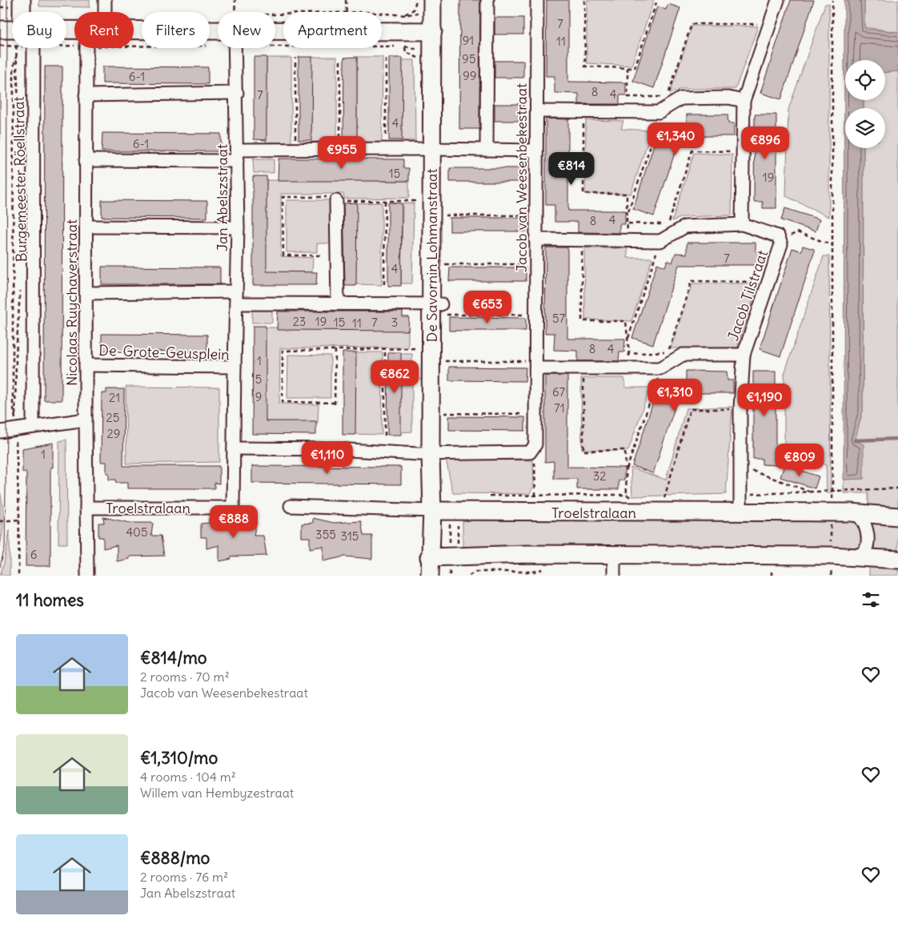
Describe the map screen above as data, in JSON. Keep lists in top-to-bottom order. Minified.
{"streets":{"street":["Jacob van Weesenbekestraat","Burgemeester Röellstraat","Jan Abelszstraat","De Savornin Lohmanstraat","Jacob Tilstraat","Nicolaas Ruychaverstraat","De-Grote-Geusplein","Troelstralaan"]},"crossings":[["Jan Abelszstraat","De-Grote-Geusplein"],["De Savornin Lohmanstraat","Troelstralaan"],["Jacob Tilstraat","Troelstralaan"],["Nicolaas Ruychaverstraat","De-Grote-Geusplein"],["Nicolaas Ruychaverstraat","Troelstralaan"],["De-Grote-Geusplein","Troelstralaan"]],"house_numbers":["7","91","11","95","99","6-1","8","4","7","4","6-1","15","19","4","8","7","4","57","23","19","15","7","3","11","8","4","1","5","67","9","21","71","25","29","1","32","405","355","315","6"],"page":{"chip":["Buy","Rent","Filters","New","Apartment"],"price":["€1,340","€896","€955","€814","€653","€862","€1,310","€1,190","€1,110","€809","€888"],"heading":"11 homes","list":[{"name":"€814/mo","note":"2 rooms · 70 m² · Jacob van Weesenbekestraat"},{"name":"€1,310/mo","note":"4 rooms · 104 m² · Willem van Hembyzestraat"},{"name":"€888/mo","note":"2 rooms · 76 m² · Jan Abelszstraat"}]}}
